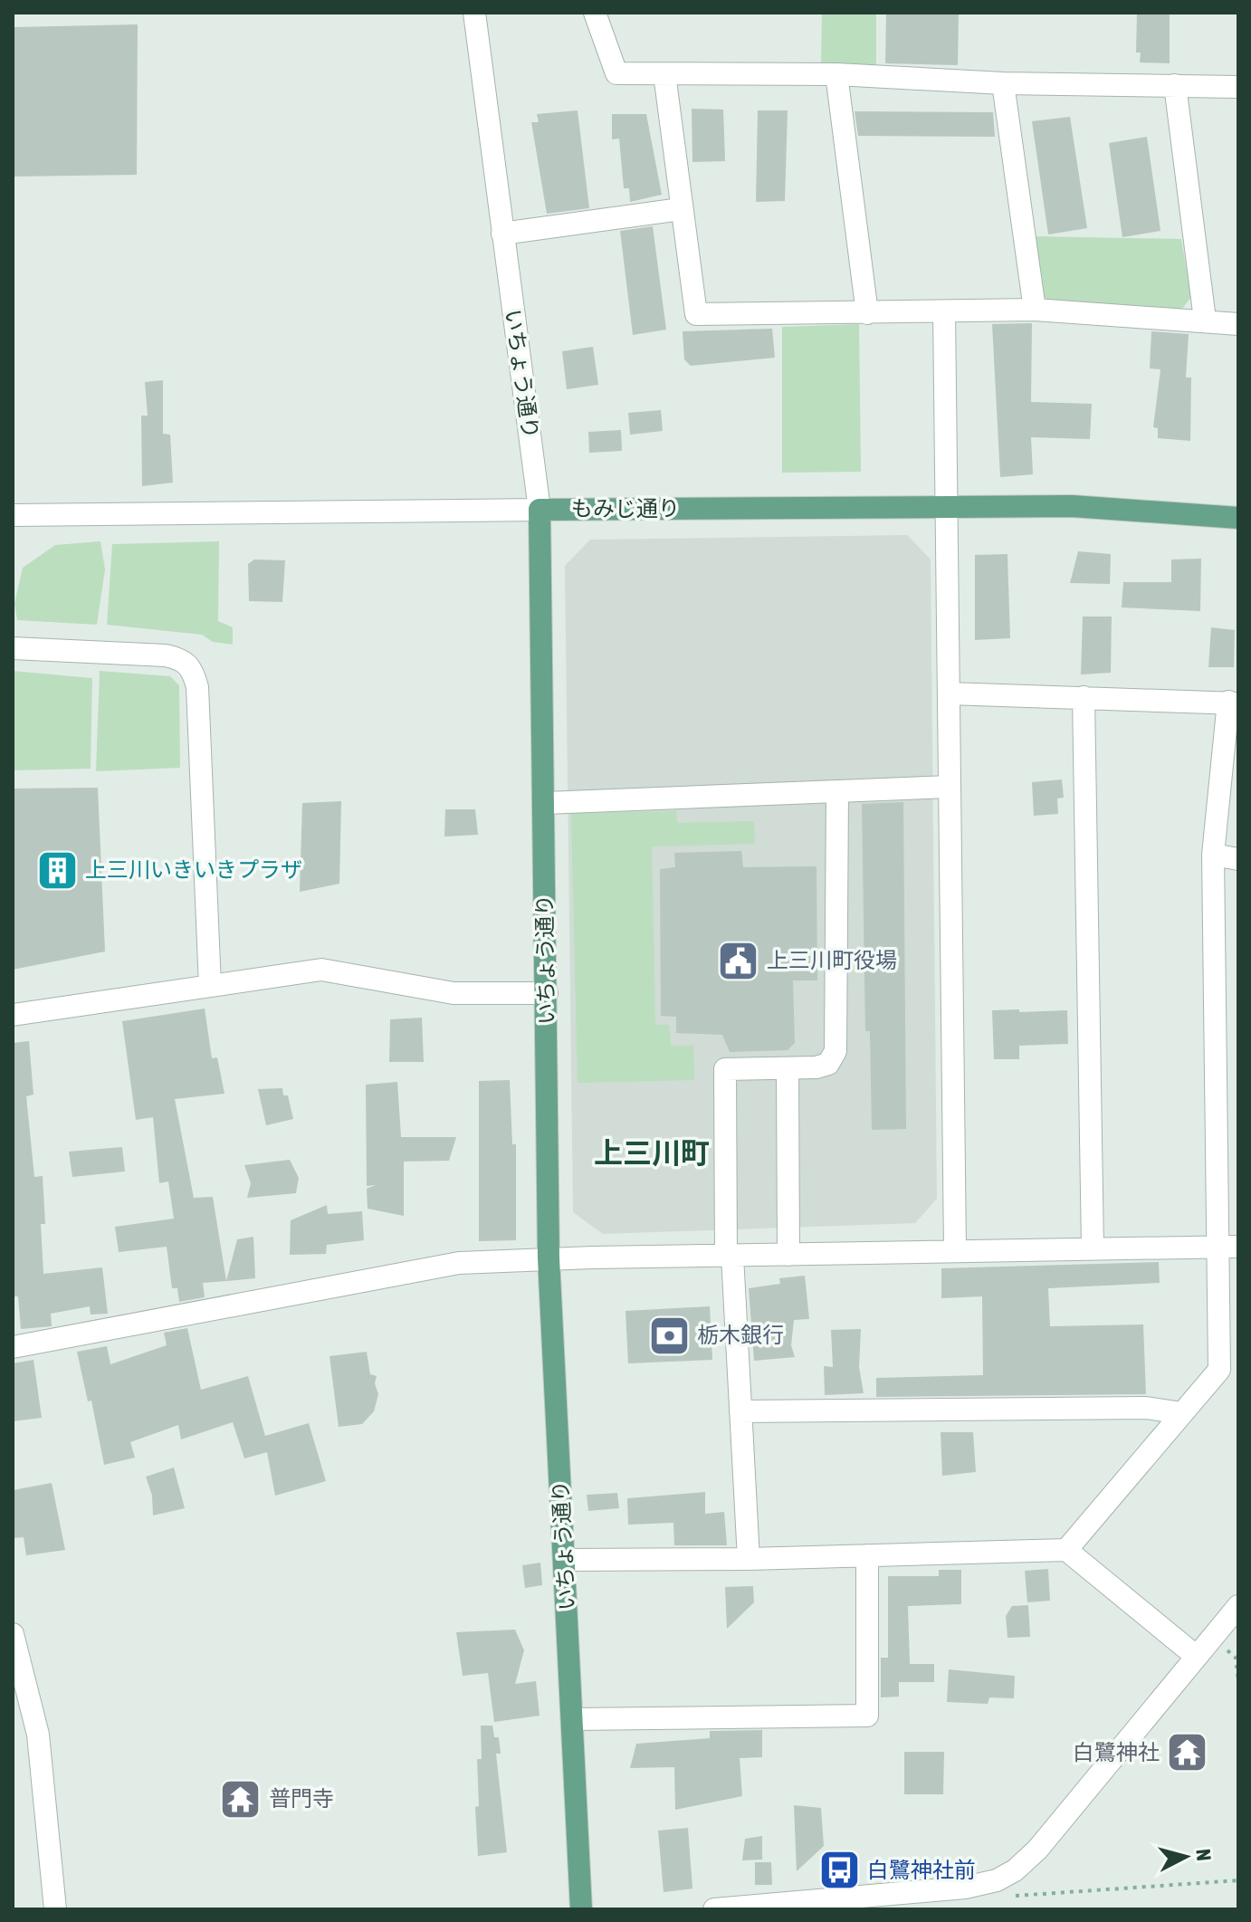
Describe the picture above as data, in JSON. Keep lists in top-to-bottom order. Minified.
{"streets":{"main road":["いちょう通り","もみじ通り"]},"crossings":[["いちょう通り","もみじ通り"]],"districts":["上三川町"],"places":{"building":["上三川いきいきプラザ"],"public building":["上三川町役場"],"bank":["栃木銀行"],"temple":["白鷺神社","普門寺"],"bus stop":["白鷺神社前"]},"north":"right"}
